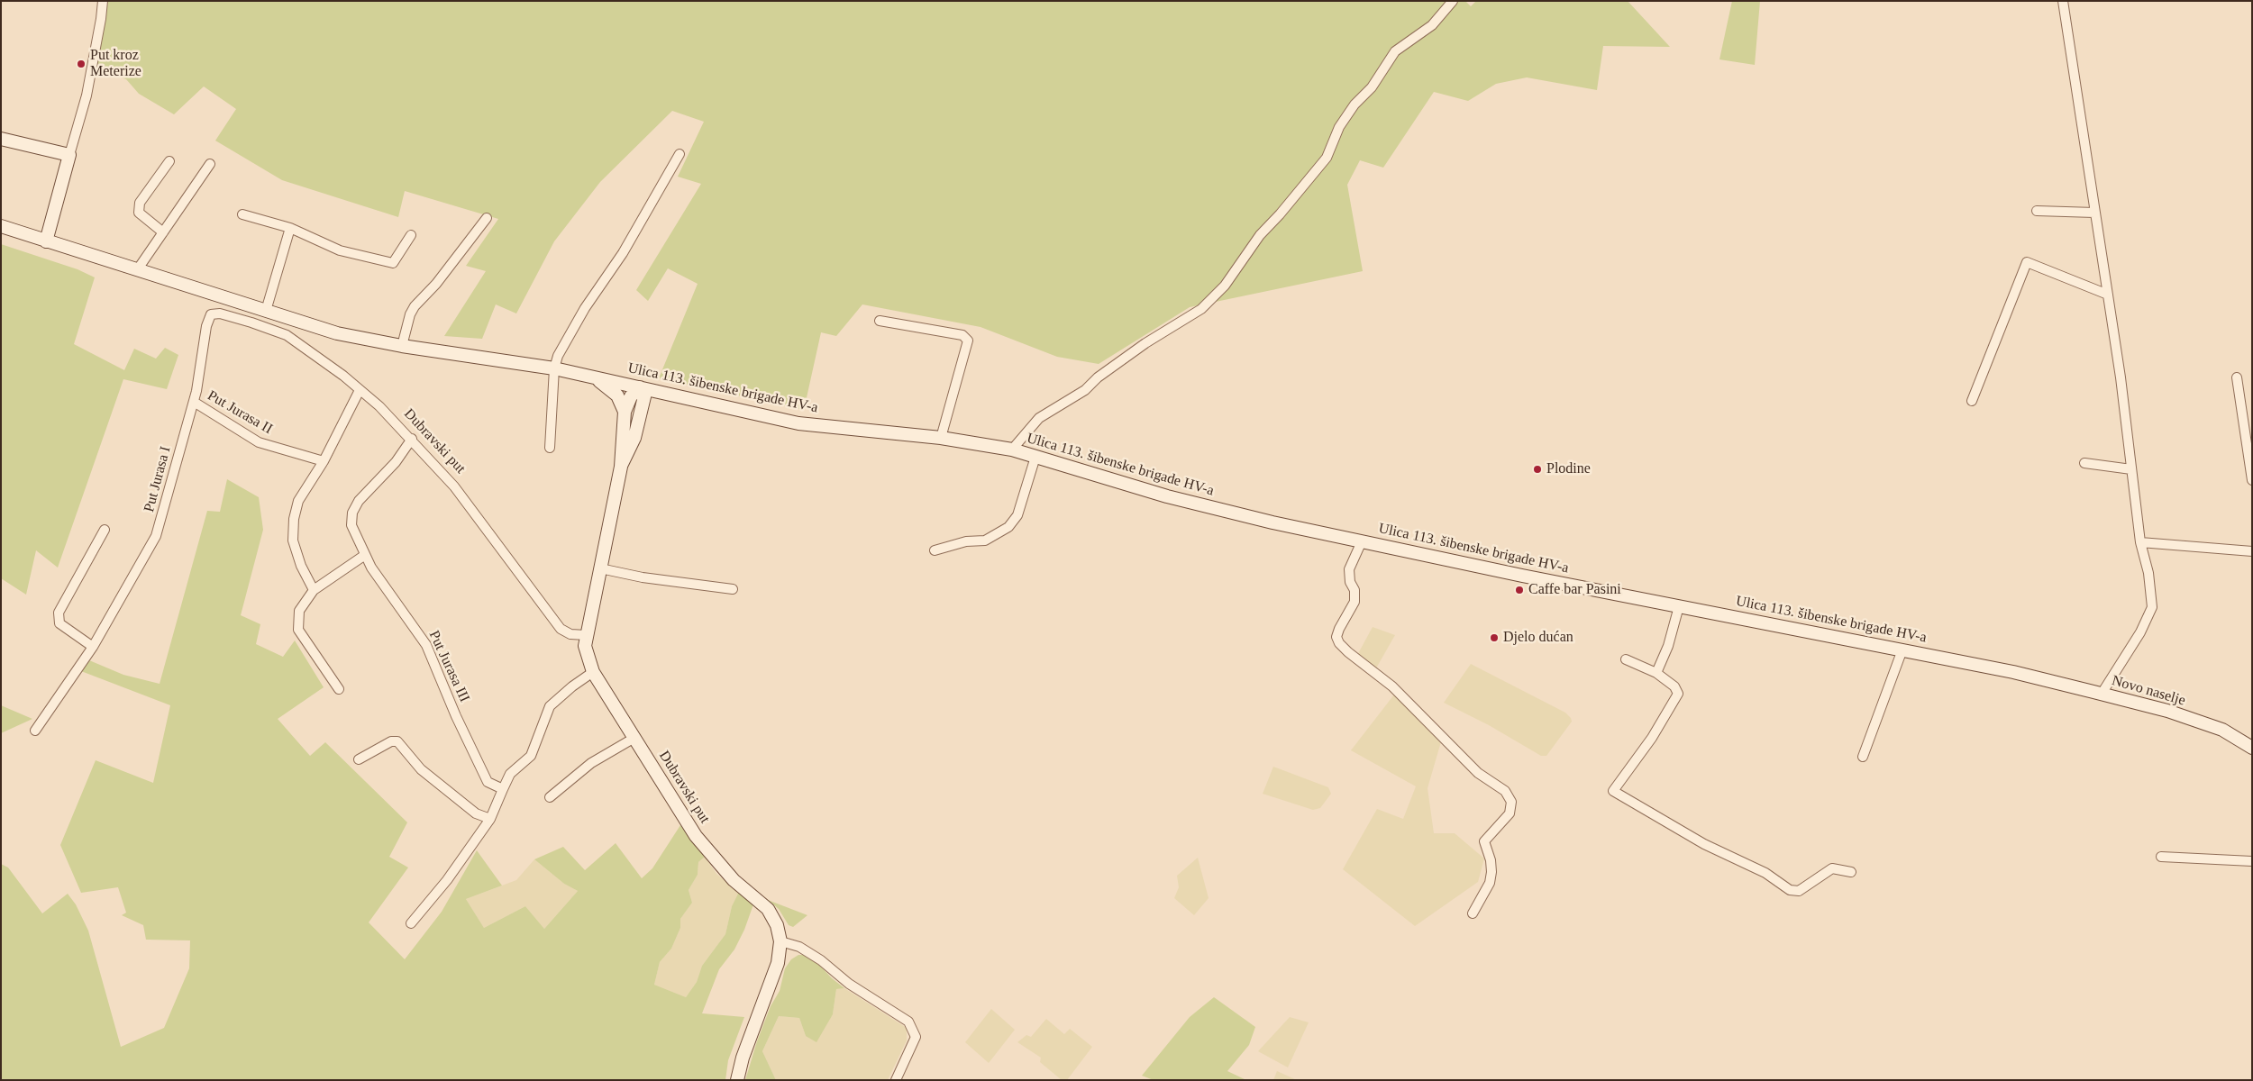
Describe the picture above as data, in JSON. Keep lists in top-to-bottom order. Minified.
{"streets":{"main road":["Ulica 113. šibenske brigade HV-a","Dubravski put","Novo naselje"],"street":["Put Jurasa II","Put Jurasa I","Put Jurasa III"]},"crossings":[["Ulica 113. šibenske brigade HV-a","Dubravski put"],["Ulica 113. šibenske brigade HV-a","Novo naselje"],["Put Jurasa II","Put Jurasa I"],["Dubravski put","Put Jurasa I"],["Dubravski put","Put Jurasa III"]],"places":["Put kroz Meterize","Plodine","Caffe bar Pasini","Djelo dućan"]}
